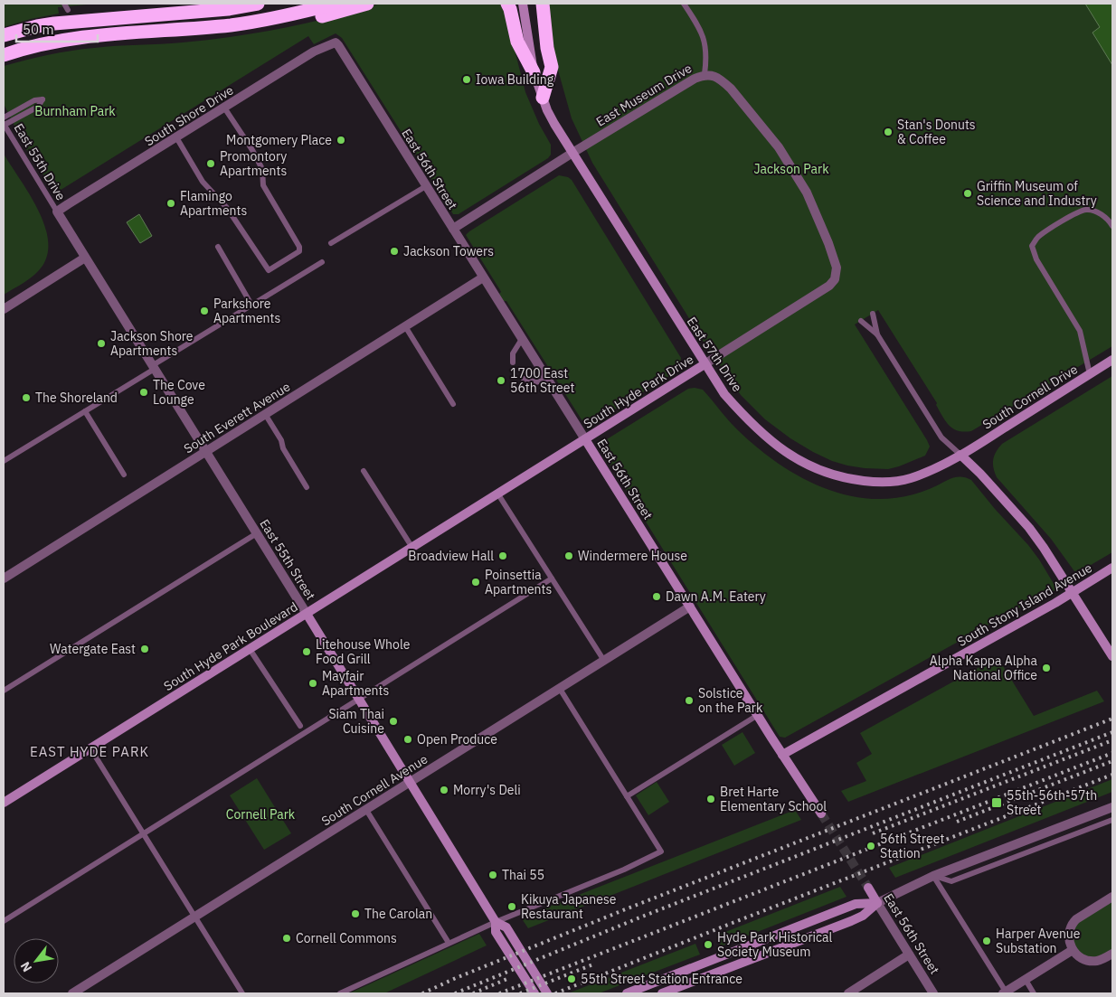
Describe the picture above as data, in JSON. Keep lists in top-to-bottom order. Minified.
{"streets":{"street":["East Museum Drive","South Shore Drive","East 56th Street","East 57th Drive","South Hyde Park Drive","South Cornell Drive","South Everett Avenue","East 55th Street","South Stony Island Avenue","South Hyde Park Boulevard","South Cornell Avenue"],"lane":["East 55th Drive"]},"crossings":[["East Museum Drive","East 56th Street"],["East Museum Drive","East 57th Drive"],["East Museum Drive","South Hyde Park Drive"],["South Shore Drive","East 55th Drive"],["South Shore Drive","East 56th Street"],["South Shore Drive","East 55th Street"],["East 55th Drive","East 55th Street"],["East 56th Street","South Hyde Park Drive"],["East 56th Street","South Everett Avenue"],["East 56th Street","South Stony Island Avenue"],["East 56th Street","South Hyde Park Boulevard"],["East 56th Street","South Cornell Avenue"],["East 57th Drive","South Hyde Park Drive"],["East 57th Drive","South Cornell Drive"],["South Hyde Park Drive","South Hyde Park Boulevard"],["South Everett Avenue","East 55th Street"],["East 55th Street","South Hyde Park Boulevard"],["East 55th Street","South Cornell Avenue"]],"districts":["EAST HYDE PARK"],"parks":["Burnham Park","Jackson Park","Cornell Park"],"places":{"other":["Iowa Building","Stan's Donuts & Coffee","Montgomery Place","Promontory Apartments","Griffin Museum of Science and Industry","Flamingo Apartments","Jackson Towers","Parkshore Apartments","Jackson Shore Apartments","1700 East 56th Street","The Cove Lounge","The Shoreland","Broadview Hall","Windermere House","Poinsettia Apartments","Dawn A.M. Eatery","Watergate East","Litehouse Whole Food Grill","Alpha Kappa Alpha National Office","Mayfair Apartments","Solstice on the Park","Siam Thai Cuisine","Open Produce","Morry's Deli","Bret Harte Elementary School","56th Street Station","Thai 55","Kikuya Japanese Restaurant","The Carolan","Cornell Commons","Harper Avenue Substation","Hyde Park Historical Society Museum","55th Street Station Entrance"],"transit":["55th-56th-57th Street"]},"scale_bar":"50 m","north":"bottom left"}
